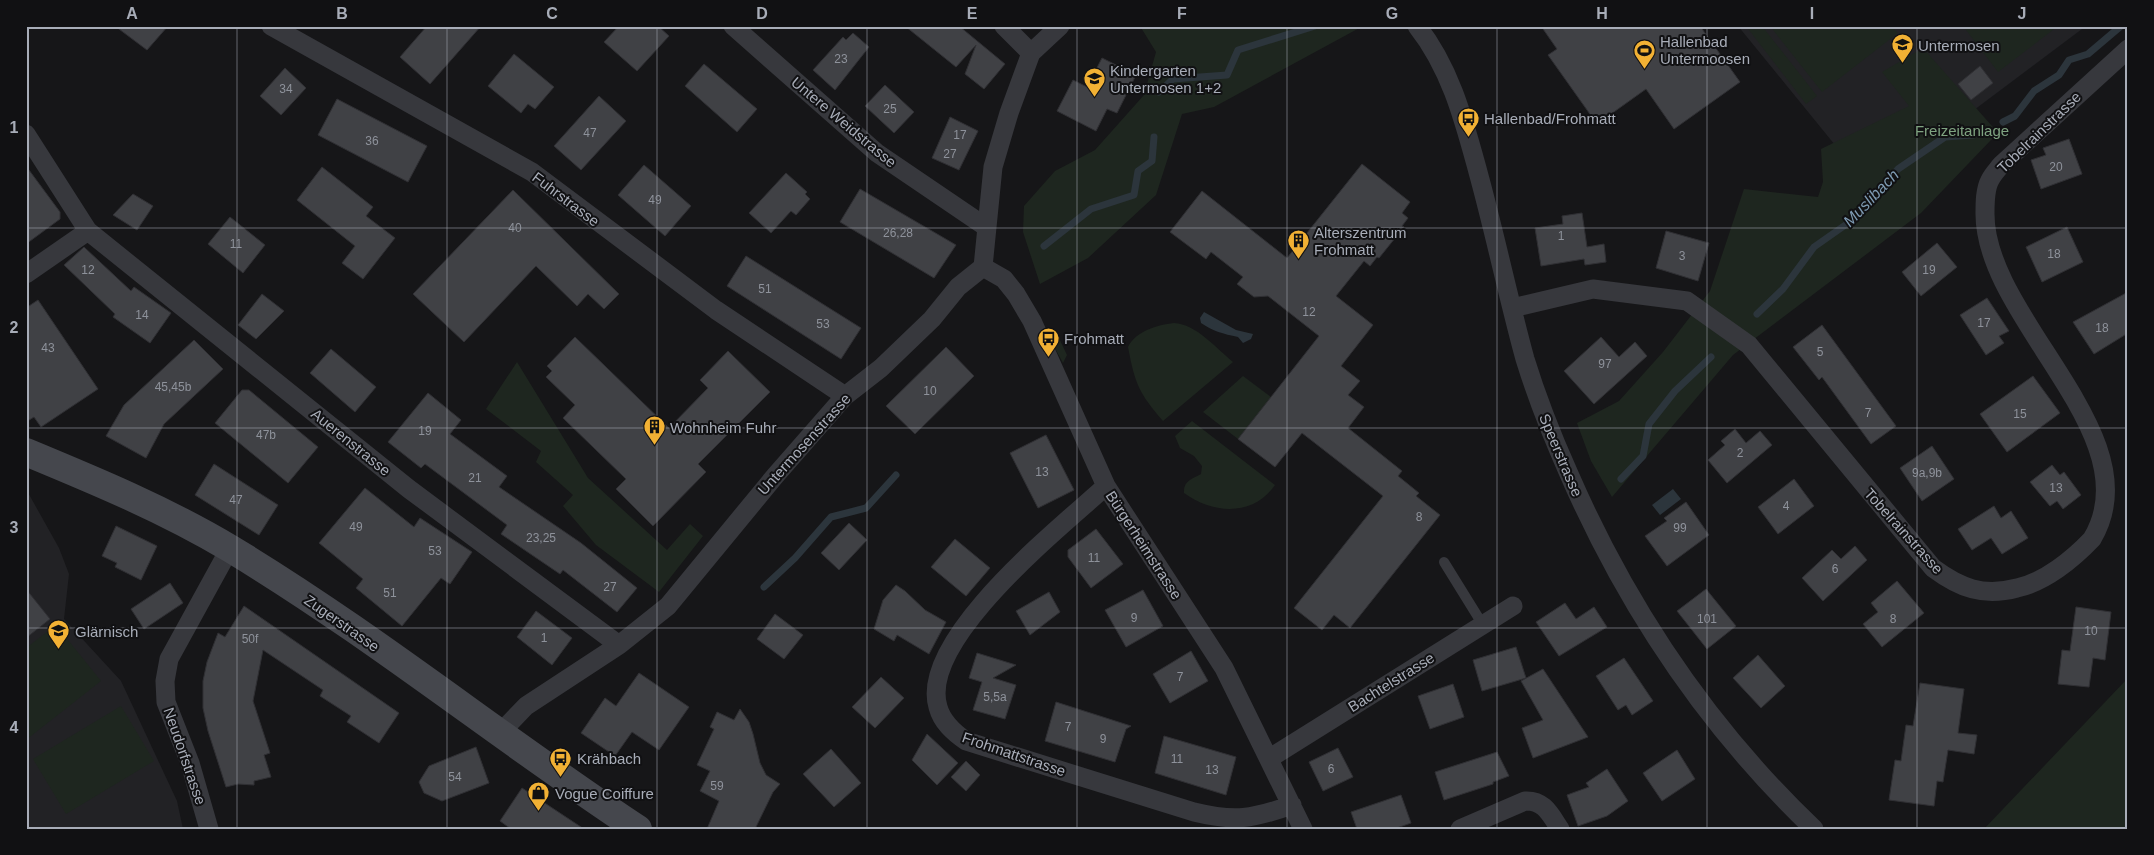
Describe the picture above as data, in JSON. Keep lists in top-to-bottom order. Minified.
{"streets":{"main road":["Zugerstrasse"],"street":["Untere Weidstrasse","Tobelrainstrasse","Fuhrstrasse","Auerenstrasse","Untermosenstrasse","Speerstrasse","Bürgerheimstrasse","Bachtelstrasse","Frohmattstrasse","Neudorfstrasse"]},"crossings":[["Tobelrainstrasse","Speerstrasse"],["Fuhrstrasse","Untermosenstrasse"],["Auerenstrasse","Untermosenstrasse"],["Untermosenstrasse","Bürgerheimstrasse"],["Untermosenstrasse","Zugerstrasse"],["Bürgerheimstrasse","Bachtelstrasse"],["Bürgerheimstrasse","Frohmattstrasse"],["Zugerstrasse","Neudorfstrasse"]],"water":["Muslibach"],"parks":["Freizeitanlage"],"places":{"school or university":["Untermosen","Kindergarten Untermosen 1+2","Glärnisch"],"sports":["Hallenbad Untermoosen"],"bus stop":["Hallenbad/Frohmatt","Frohmatt","Krähbach"],"building":["Alterszentrum Frohmatt","Wohnheim Fuhr"],"shop":["Vogue Coiffure"]},"house_numbers":["23","34","25","47","17","36","27","20","49","40","26,28","1","11","18","3","12","19","51","12","14","17","53","18","43","5","97","45,45b","10","7","15","19","47b","2","13","9a,9b","21","13","47","4","8","49","99","23,25","53","11","6","27","51","9","101","8","10","1","50f","7","5,5a","7","9","11","6","13","54","59"],"grid":{"columns":["A","B","C","D","E","F","G","H","I","J"],"rows":["1","2","3","4"]}}
